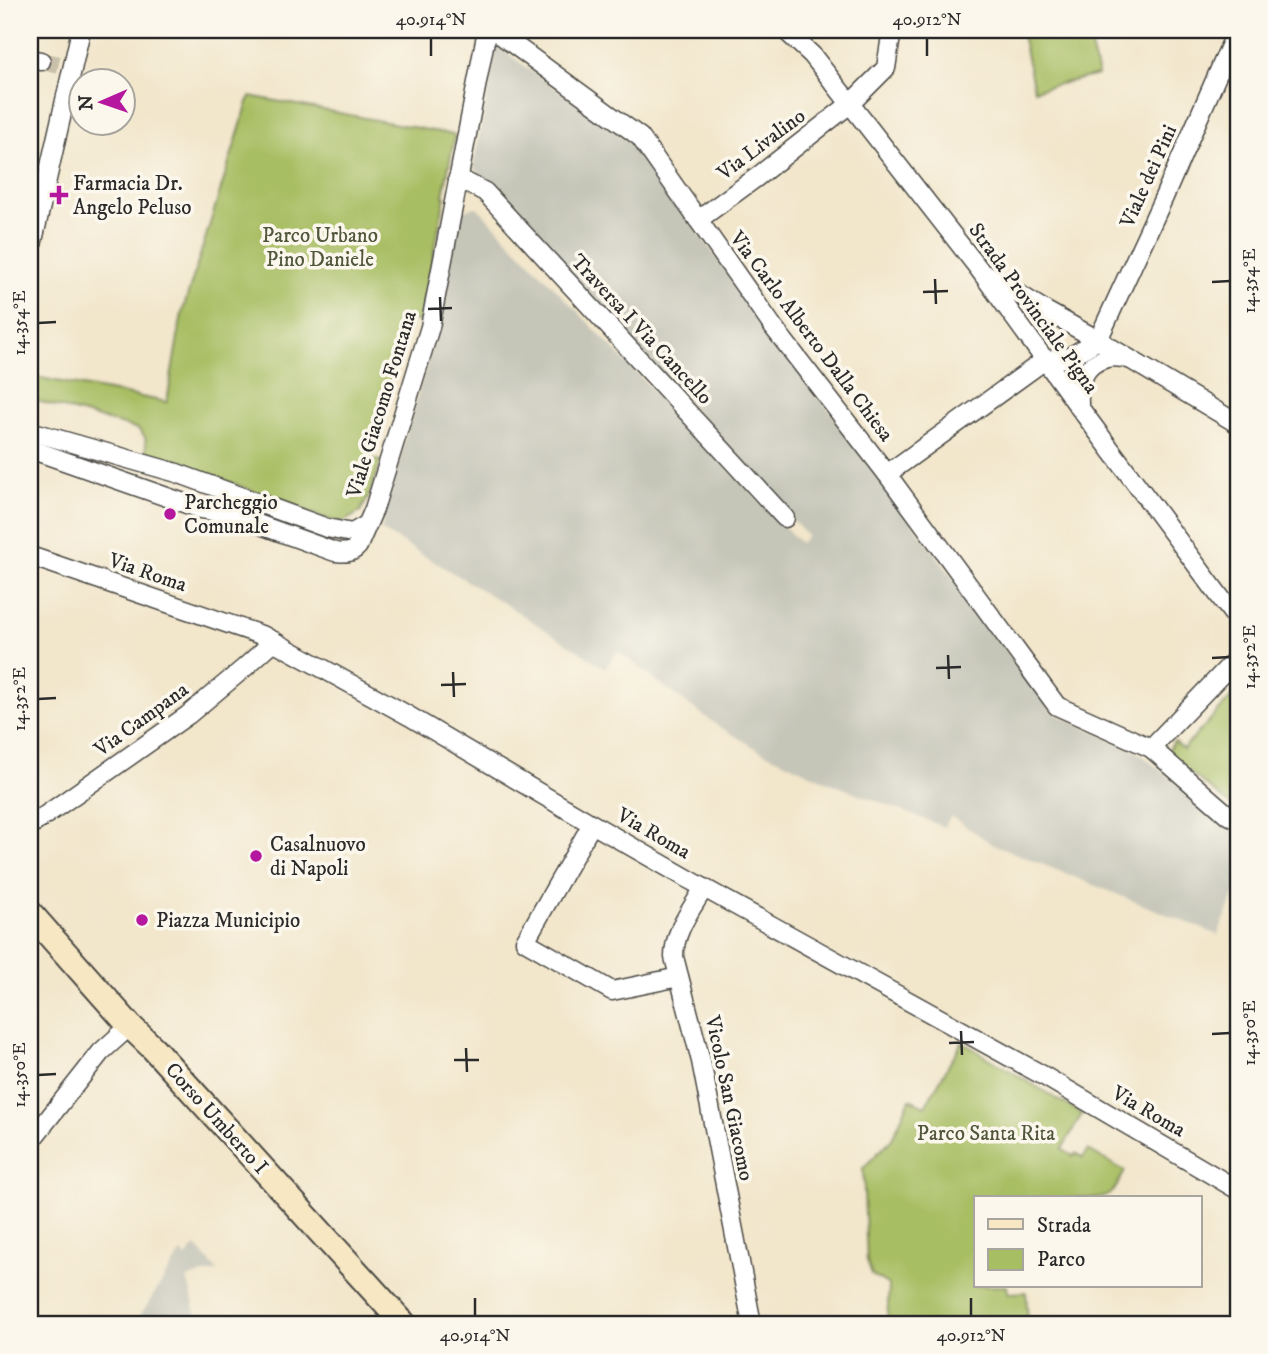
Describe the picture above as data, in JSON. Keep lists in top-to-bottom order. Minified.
{"streets":{"main road":["Corso Umberto I"],"street":["Via Livalino","Viale dei Pini","Strada Provinciale Pigna","Traversa I Via Cancello","Via Carlo Alberto Dalla Chiesa","Viale Giacomo Fontana","Via Roma","Via Campana","Vicolo San Giacomo"]},"crossings":[["Via Livalino","Strada Provinciale Pigna"],["Via Livalino","Via Carlo Alberto Dalla Chiesa"],["Traversa I Via Cancello","Viale Giacomo Fontana"],["Via Roma","Via Campana"],["Via Roma","Vicolo San Giacomo"]],"parks":["Parco Urbano Pino Daniele","Parco Santa Rita"],"places":{"health":["Farmacia Dr. Angelo Peluso"],"other":["Parcheggio Comunale","Casalnuovo di Napoli","Piazza Municipio"]},"legend":["Strada","Parco"],"north":"left","coordinates":["40.914°N","40.912°N","14.354°E","14.352°E","14.350°E"]}
